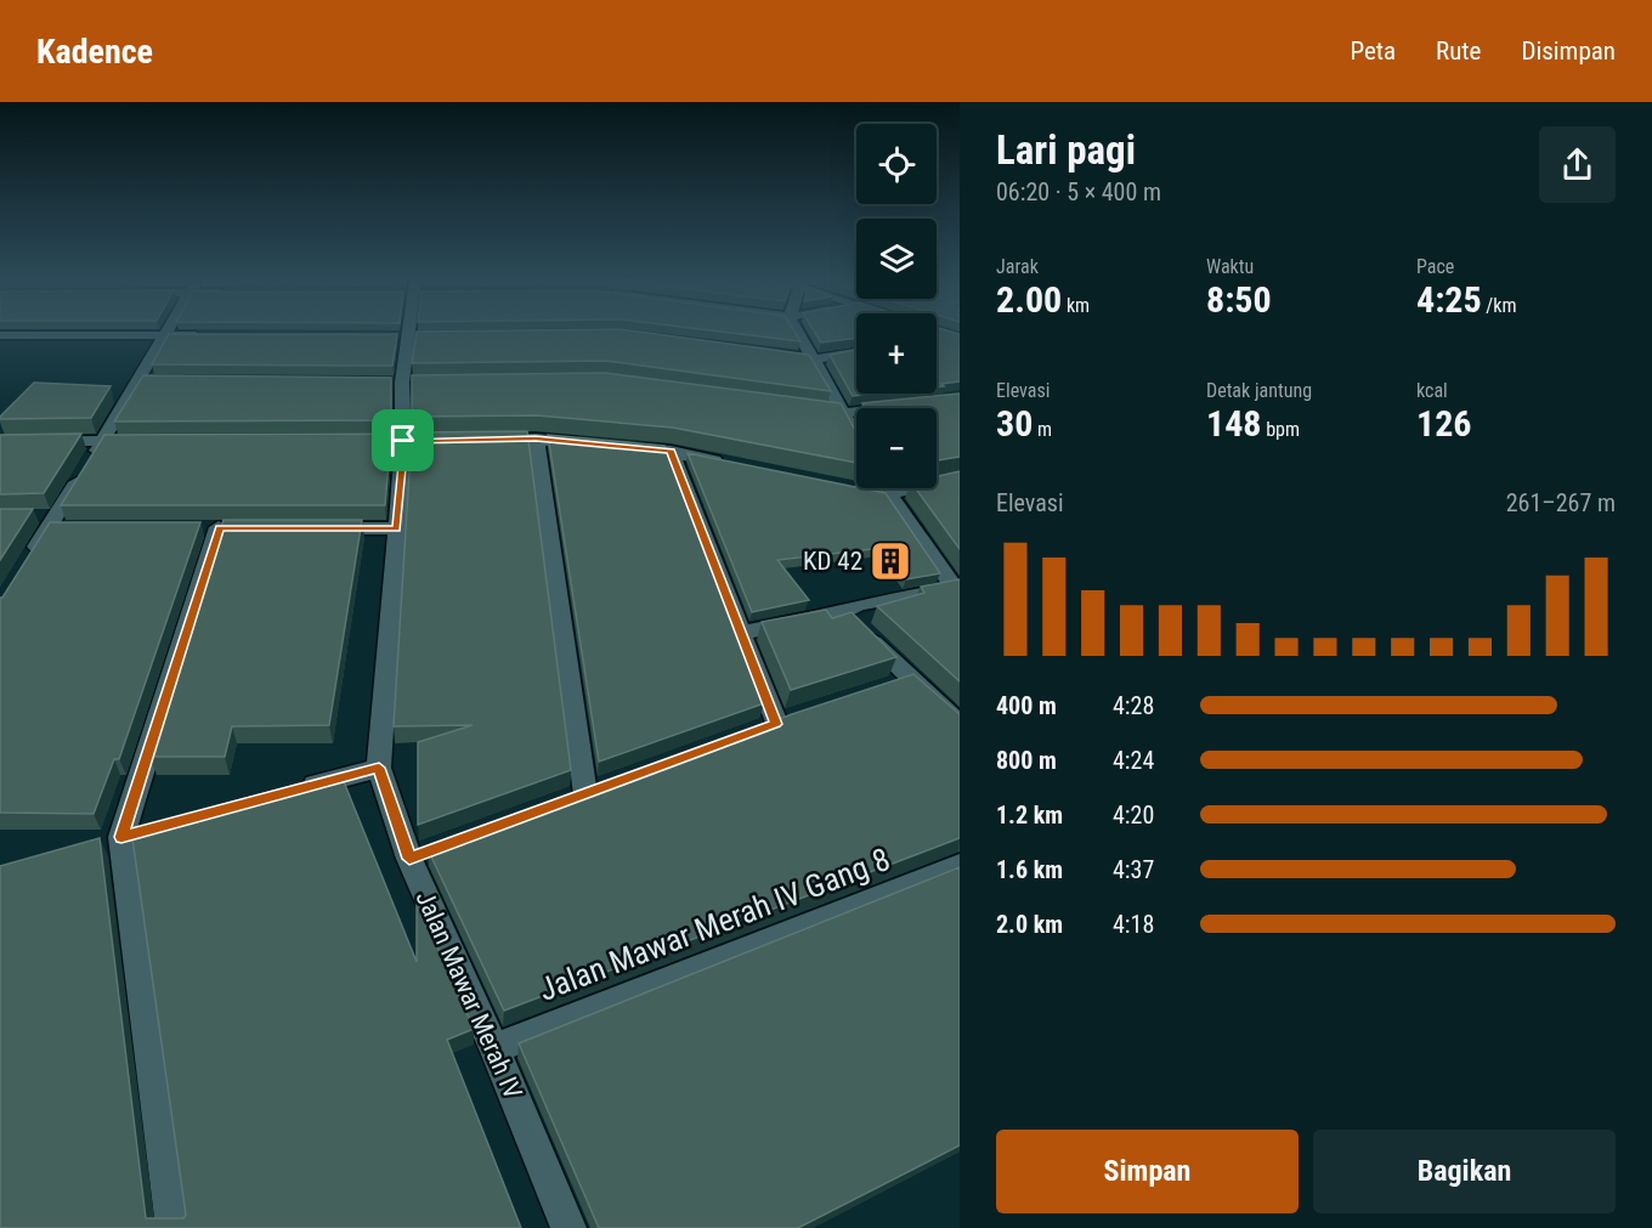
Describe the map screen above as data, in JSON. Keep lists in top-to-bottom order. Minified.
{"streets":{"street":["Jalan Mawar Merah IV Gang 8","Jalan Mawar Merah IV"]},"crossings":[["Jalan Mawar Merah IV Gang 8","Jalan Mawar Merah IV"]],"places":{"building":["KD 42"]},"page":{"header":"Kadence","nav":["Peta","Rute","Disimpan"],"heading":["Lari pagi","06:20 · 5 × 400 m"],"map_buttons":["+","−"],"stats":[["Jarak","2.00 km"],["Waktu","8:50"],["Pace","4:25 /km"],["Elevasi","30 m"],["Detak jantung","148 bpm"],["kcal","126"]],"chart":["Elevasi","261–267 m"],"list":[{"name":"400 m","note":"4:28"},{"name":"800 m","note":"4:24"},{"name":"1.2 km","note":"4:20"},{"name":"1.6 km","note":"4:37"},{"name":"2.0 km","note":"4:18"}],"buttons":["Simpan","Bagikan"]}}
